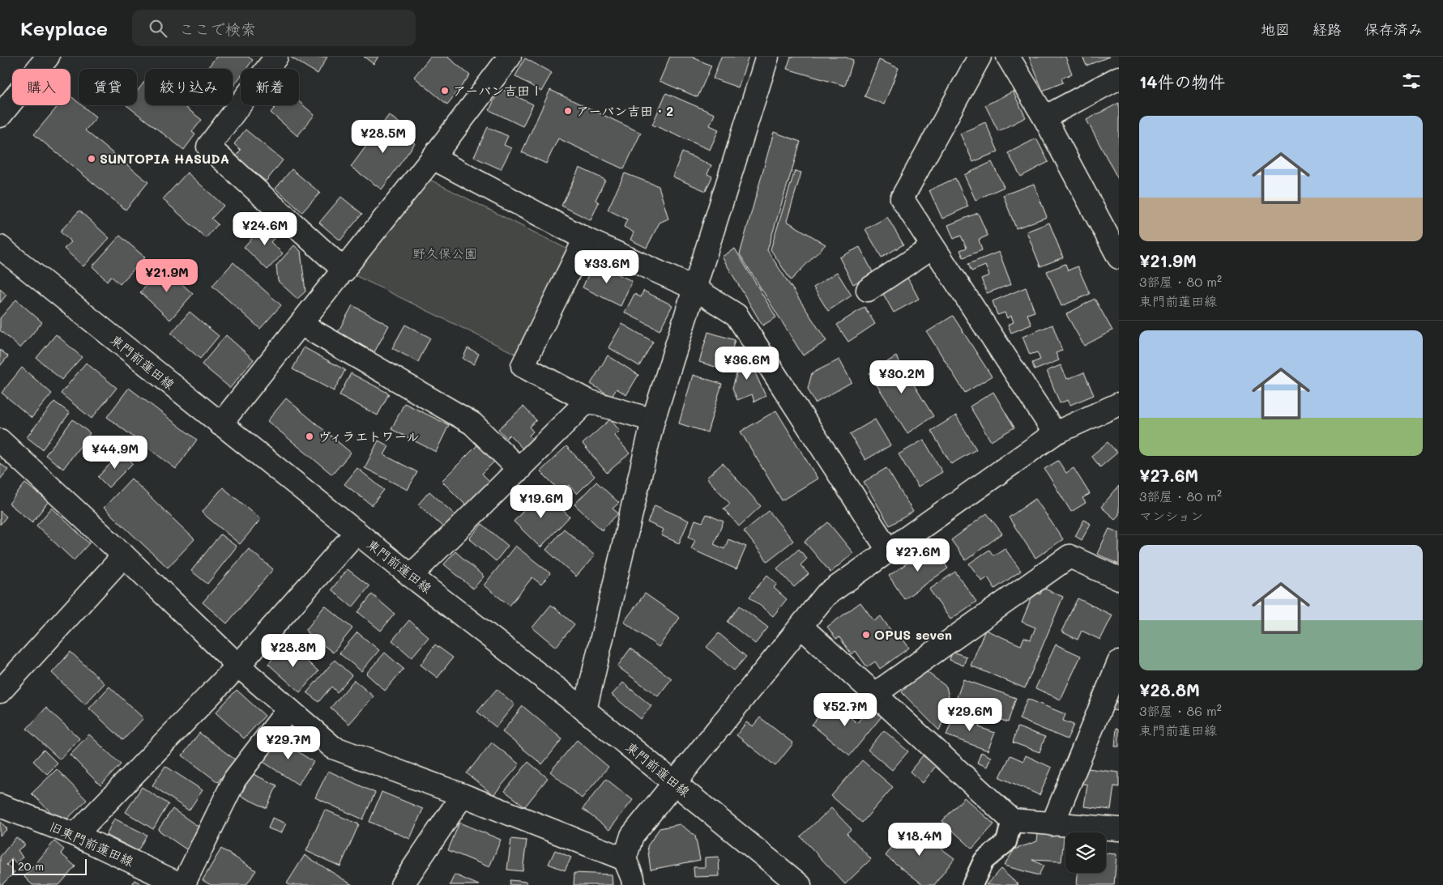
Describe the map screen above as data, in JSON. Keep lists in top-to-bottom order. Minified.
{"streets":{"street":["東門前蓮田線","旧東門前蓮田線"]},"parks":["野久保公園"],"places":["アーバン吉田Ⅰ","アーバン吉田・2","SUNTOPIA HASUDA","ヴィラエトワール","OPUS seven"],"scale_bar":"20 m","page":{"header":"Keyplace","search":"ここで検索","nav":["地図","経路","保存済み"],"heading":"14件の物件","chip":["購入","賃貸","絞り込み","新着"],"list":[{"name":"¥21.9M","note":"3部屋 · 80 m² · 東門前蓮田線"},{"name":"¥27.6M","note":"3部屋 · 80 m² · マンション"},{"name":"¥28.8M","note":"3部屋 · 86 m² · 東門前蓮田線"}],"price":["¥28.5M","¥24.6M","¥33.6M","¥21.9M","¥36.6M","¥30.2M","¥44.9M","¥19.6M","¥27.6M","¥28.8M","¥52.7M","¥29.6M","¥29.7M","¥18.4M"],"scale":"20 m"}}
